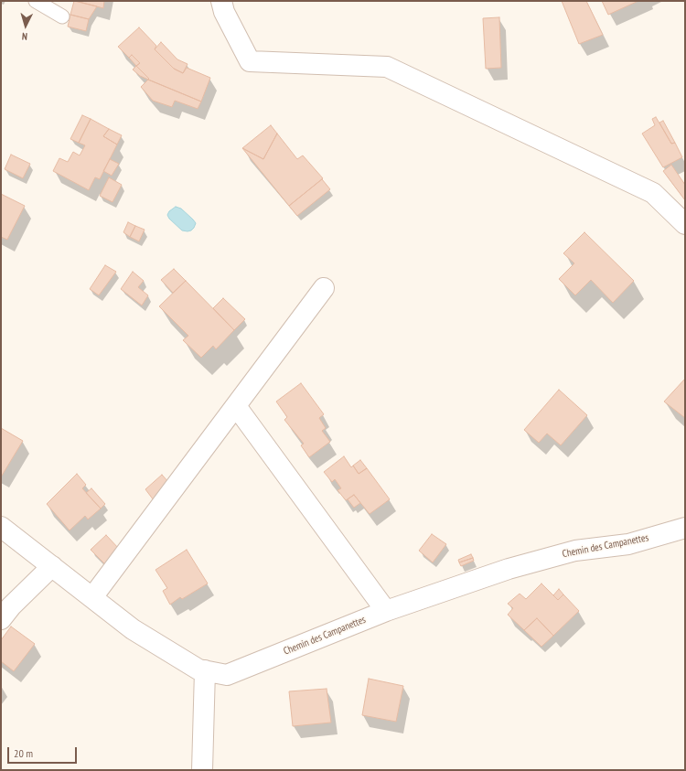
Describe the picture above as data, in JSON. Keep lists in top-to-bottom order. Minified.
{"streets":{"street":["Chemin des Campanettes"]},"scale_bar":"20 m","north":"bottom"}
